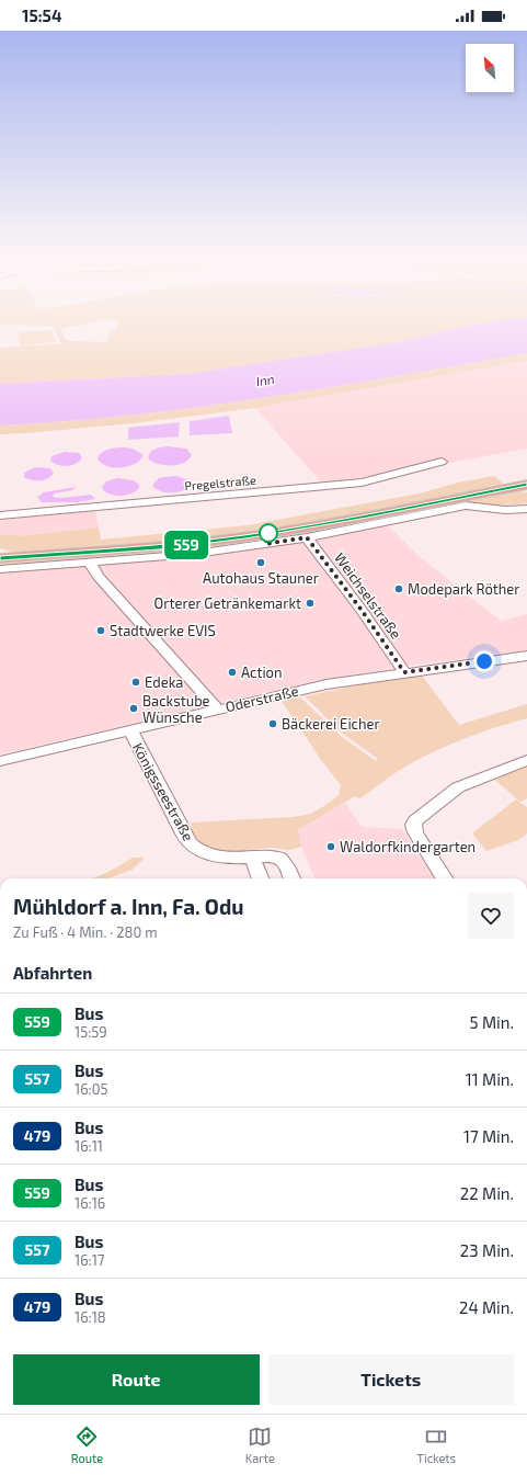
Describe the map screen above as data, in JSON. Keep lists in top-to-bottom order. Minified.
{"streets":{"street":["Pregelstraße","Weichselstraße","Oderstraße","Königsseestraße"]},"crossings":[["Weichselstraße","Oderstraße"],["Oderstraße","Königsseestraße"]],"water":["Inn"],"places":["Autohaus Stauner","Modepark Röther","Orterer Getränkemarkt","Stadtwerke EVIS","Action","Edeka","Backstube Wünsche","Bäckerei Eicher","Waldorfkindergarten"],"lines":["bus line 559"],"north":"top left","page":{"status":"15:54","on_map":"559","heading":[["Mühldorf a. Inn, Fa. Odu","Zu Fuß · 4 Min. · 280 m"],"Abfahrten"],"list":[{"mark":"559","name":"Bus","note":"15:59","value":"5 Min."},{"mark":"557","name":"Bus","note":"16:05","value":"11 Min."},{"mark":"479","name":"Bus","note":"16:11","value":"17 Min."},{"mark":"559","name":"Bus","note":"16:16","value":"22 Min."},{"mark":"557","name":"Bus","note":"16:17","value":"23 Min."},{"mark":"479","name":"Bus","note":"16:18","value":"24 Min."}],"buttons":["Route","Tickets"],"tabs":["Route","Karte","Tickets"]}}
